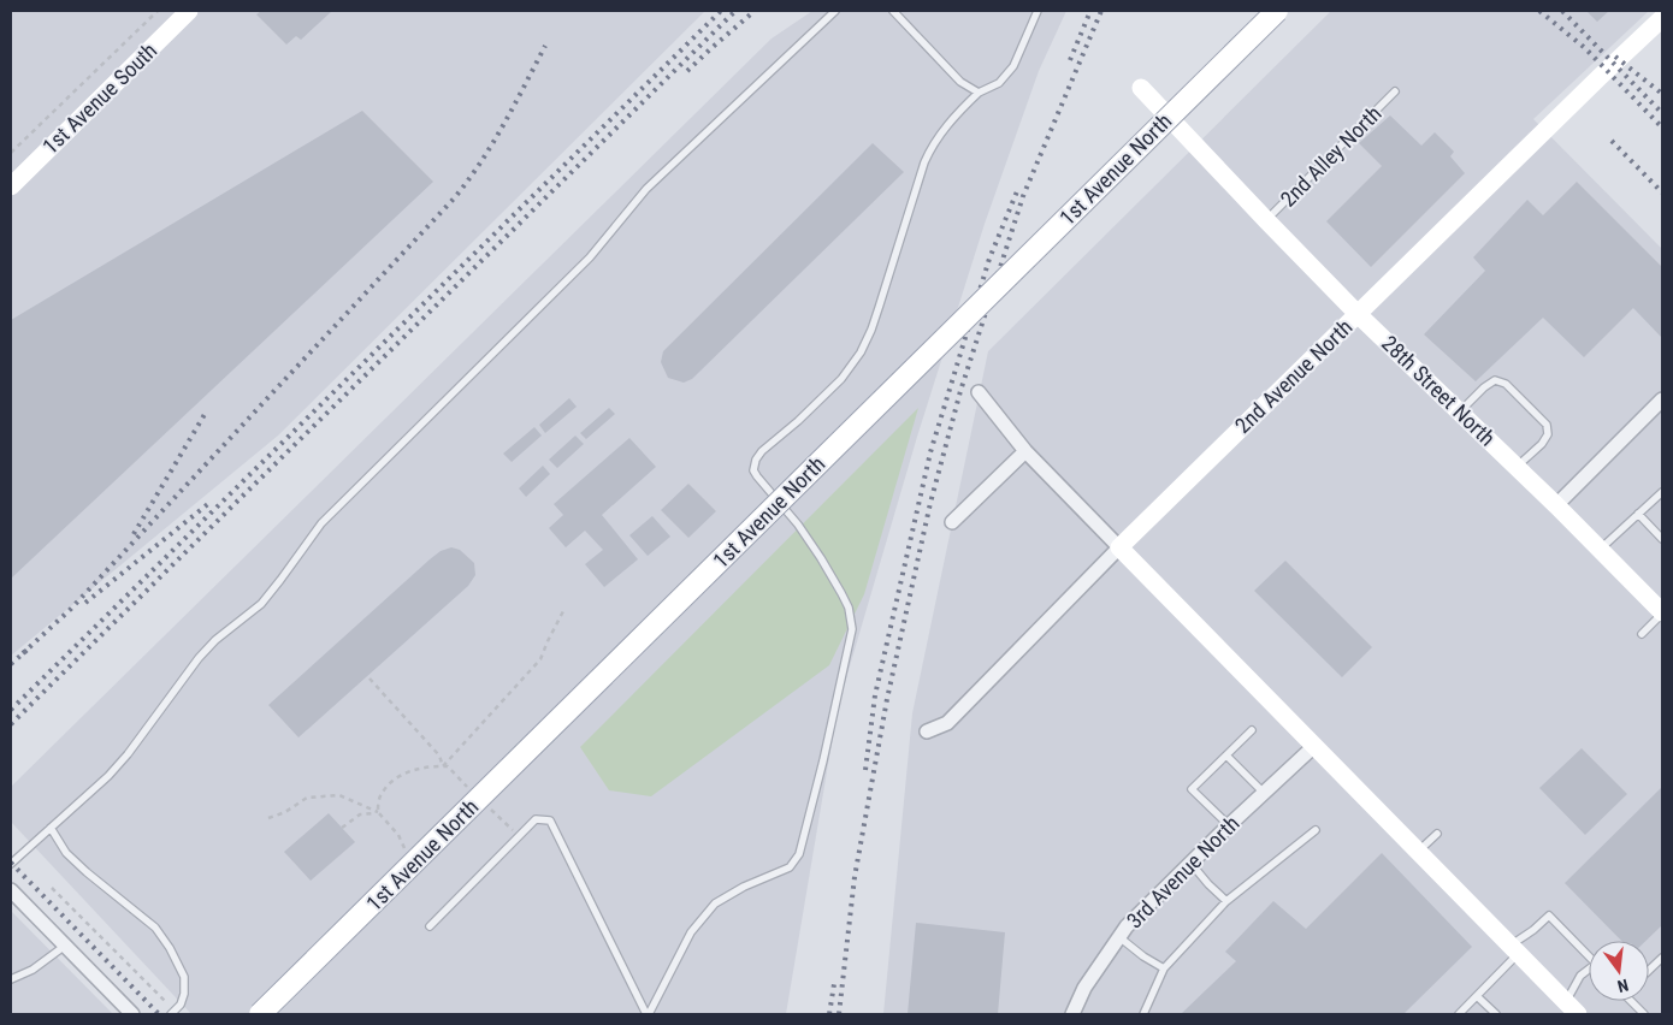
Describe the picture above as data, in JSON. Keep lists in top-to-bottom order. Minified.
{"streets":{"main road":["1st Avenue North"],"street":["1st Avenue South","2nd Avenue North","28th Street North","3rd Avenue North"],"lane":["2nd Alley North"]},"crossings":[["2nd Alley North","28th Street North"],["2nd Avenue North","28th Street North"]],"north":"bottom"}
